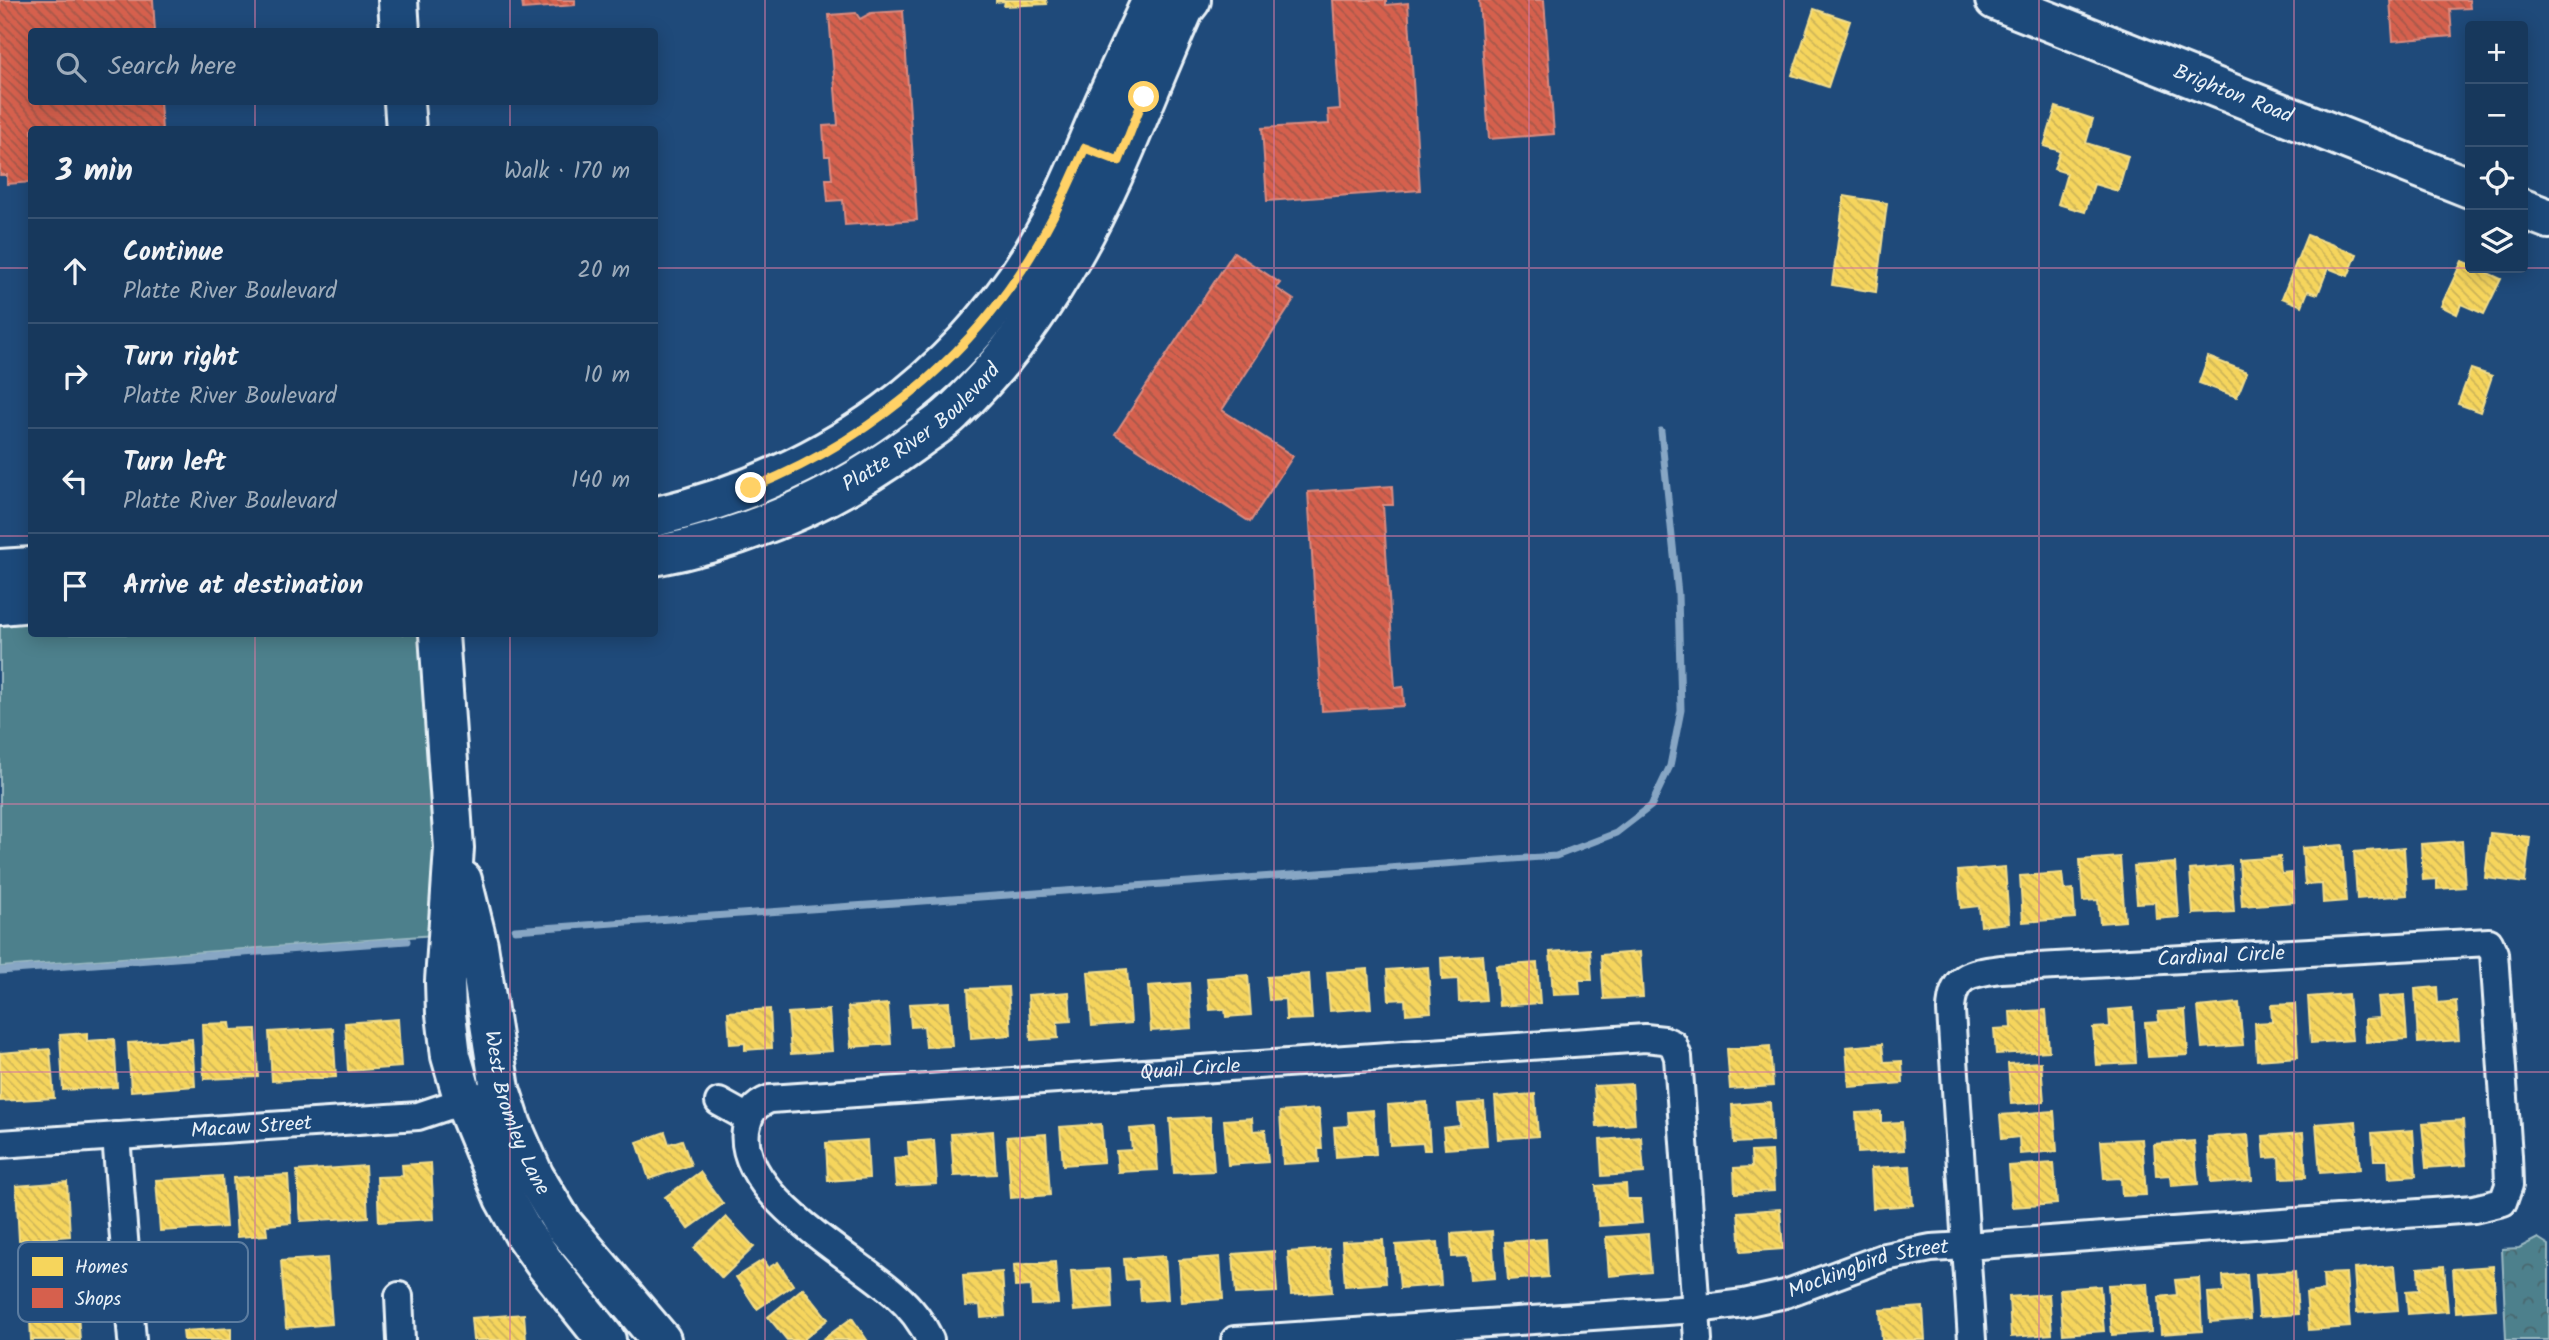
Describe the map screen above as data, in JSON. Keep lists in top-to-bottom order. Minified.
{"streets":{"main road":["Brighton Road","Platte River Boulevard","West Bromley Lane"],"street":["Cardinal Circle","Quail Circle","Macaw Street","Mockingbird Street"]},"crossings":[["Cardinal Circle","Mockingbird Street"],["Quail Circle","Mockingbird Street"],["West Bromley Lane","Macaw Street"]],"legend":["Homes","Shops"],"page":{"map_buttons":["+","−"],"search":"Search here","heading":["3 min","Walk · 170 m"],"list":[["Continue","Platte River Boulevard","20 m"],["Turn right","Platte River Boulevard","10 m"],["Turn left","Platte River Boulevard","140 m"],"Arrive at destination"]}}
